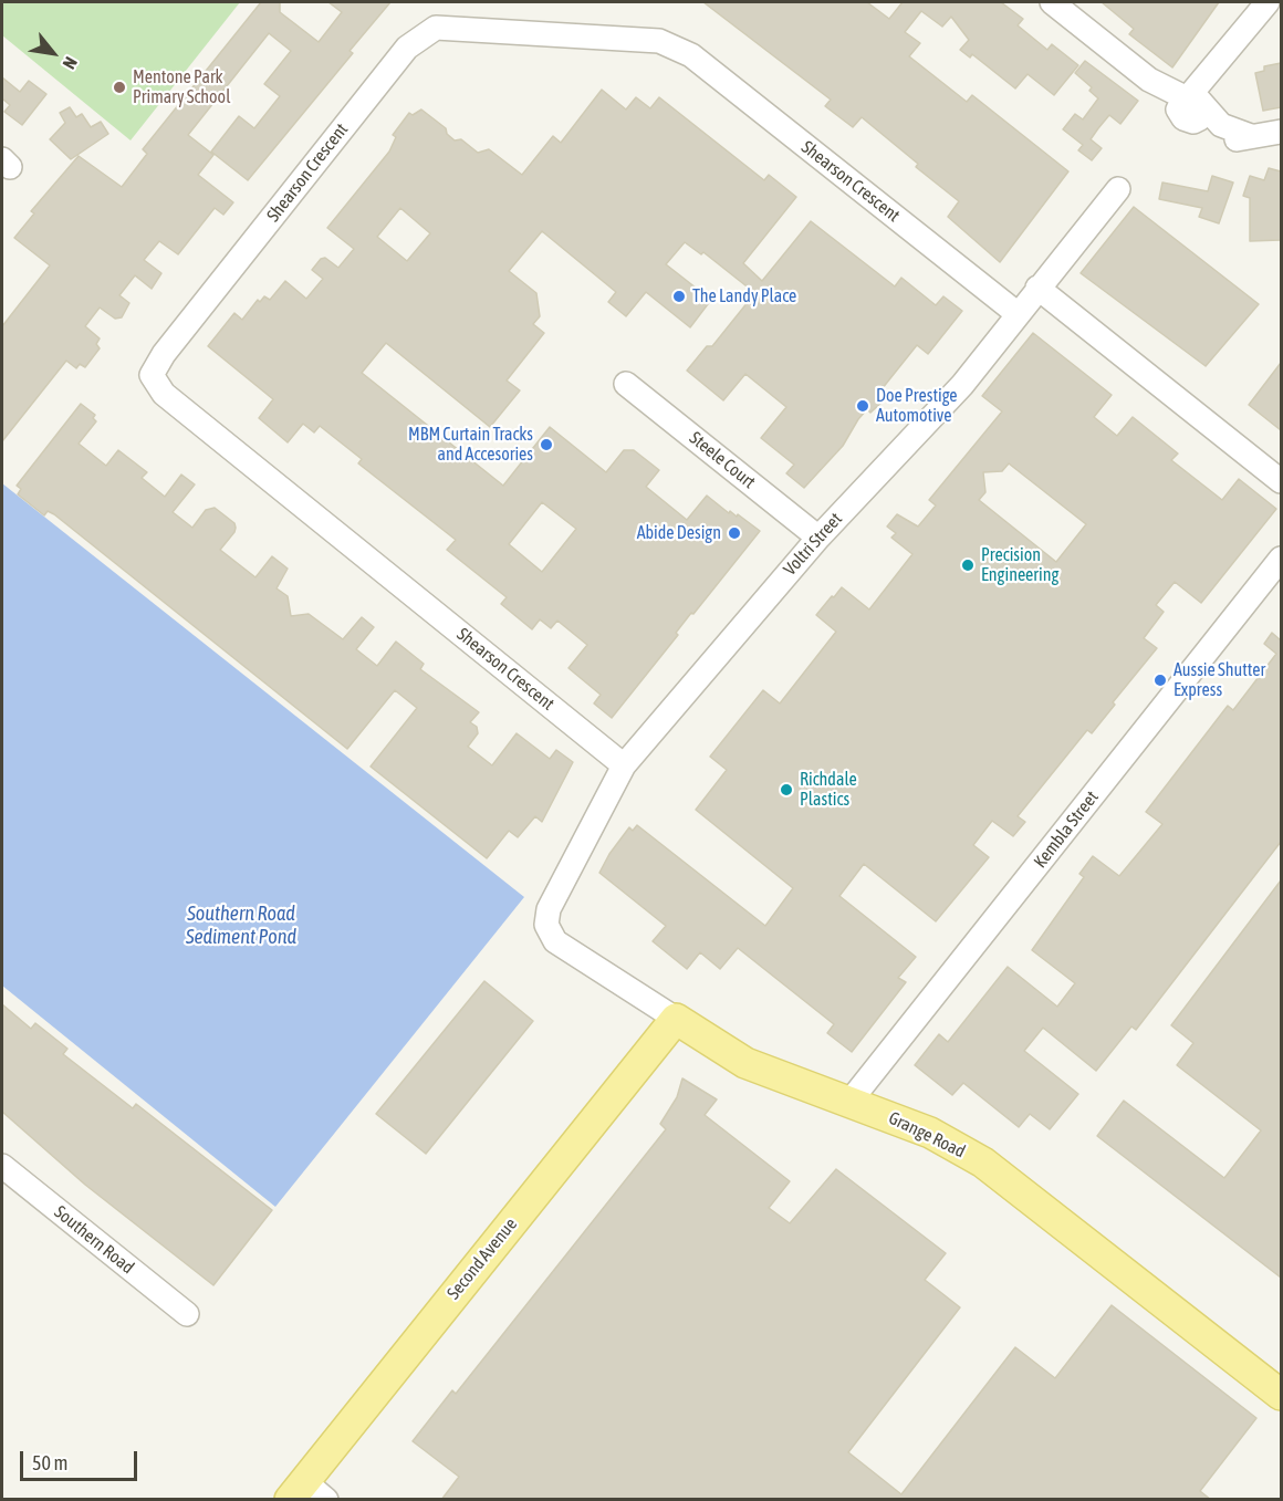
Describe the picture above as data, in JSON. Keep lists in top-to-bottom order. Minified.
{"streets":{"main road":["Grange Road","Second Avenue"],"street":["Shearson Crescent","Steele Court","Voltri Street","Kembla Street","Southern Road"]},"crossings":[["Shearson Crescent","Voltri Street"],["Steele Court","Voltri Street"],["Voltri Street","Grange Road"],["Kembla Street","Grange Road"],["Grange Road","Second Avenue"]],"water":["Southern Road Sediment Pond"],"places":["Mentone Park Primary School","The Landy Place","Doe Prestige Automotive","MBM Curtain Tracks and Accesories","Abide Design","Precision Engineering","Aussie Shutter Express","Richdale Plastics"],"scale_bar":"50 m","north":"bottom right"}
